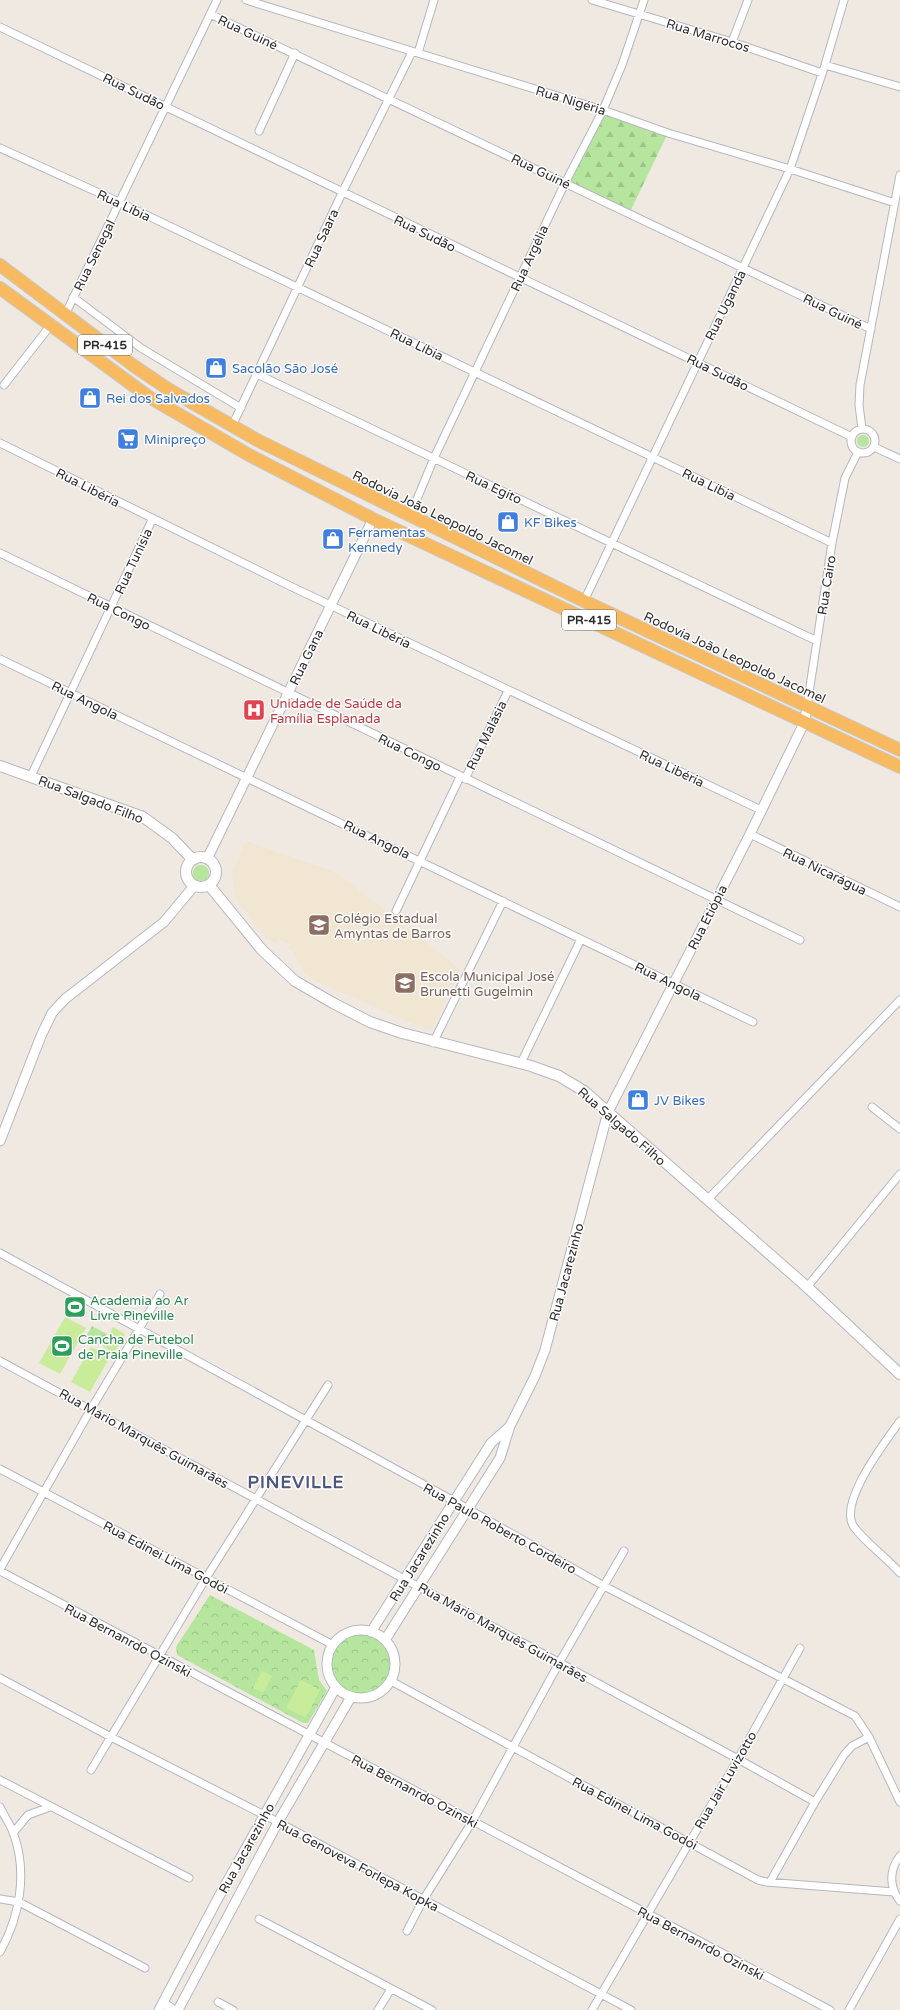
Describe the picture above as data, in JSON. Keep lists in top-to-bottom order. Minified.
{"streets":{"highway":["PR-415","Rodovia João Leopoldo Jacomel"],"main road":["Rua Salgado Filho"],"street":["Rua Guiné","Rua Marrocos","Rua Sudão","Rua Nigéria","Rua Líbia","Rua Saara","Rua Senegal","Rua Argélia","Rua Uganda","Rua Libéria","Rua Egito","Rua Tunísia","Rua Cairo","Rua Congo","Rua Gana","Rua Angola","Rua Malásia","Rua Nicarágua","Rua Etiópia","Rua Jacarezinho","Rua Mário Marquês Guimarães","Rua Paulo Roberto Cordeiro","Rua Edinei Lima Godói","Rua Bernanrdo Ozinski","Rua Jair Luvizotto","Rua Genoveva Forlepa Kopka"]},"crossings":[["Rua Guiné","Rua Saara"],["Rua Guiné","Rua Senegal"],["Rua Guiné","Rua Argélia"],["Rua Guiné","Rua Uganda"],["Rua Marrocos","Rua Argélia"],["Rua Marrocos","Rua Uganda"],["Rua Sudão","Rua Saara"],["Rua Sudão","Rua Senegal"],["Rua Sudão","Rua Argélia"],["Rua Sudão","Rua Uganda"],["Rua Sudão","Rua Cairo"],["Rua Nigéria","Rua Saara"],["Rua Nigéria","Rua Argélia"],["Rua Nigéria","Rua Uganda"],["Rua Líbia","Rua Saara"],["Rua Líbia","Rua Senegal"],["Rua Líbia","Rua Argélia"],["Rua Líbia","Rua Uganda"],["Rua Líbia","Rua Cairo"],["Rua Saara","Rua Egito"],["Rua Saara","Rodovia João Leopoldo Jacomel"],["Rua Senegal","Rodovia João Leopoldo Jacomel"],["Rua Argélia","Rua Egito"],["Rua Argélia","Rodovia João Leopoldo Jacomel"],["Rua Uganda","Rua Egito"],["Rua Uganda","Rodovia João Leopoldo Jacomel"],["PR-415","Rua Cairo"],["PR-415","Rua Gana"],["PR-415","Rua Etiópia"],["Rua Libéria","Rua Tunísia"],["Rua Libéria","Rua Gana"],["Rua Libéria","Rua Malásia"],["Rua Libéria","Rua Etiópia"],["Rua Egito","Rua Cairo"],["Rodovia João Leopoldo Jacomel","Rua Cairo"],["Rua Tunísia","Rua Congo"],["Rua Tunísia","Rua Angola"],["Rua Tunísia","Rua Salgado Filho"],["Rua Cairo","Rua Etiópia"],["Rua Congo","Rua Gana"],["Rua Congo","Rua Malásia"],["Rua Congo","Rua Etiópia"],["Rua Gana","Rua Angola"],["Rua Gana","Rua Salgado Filho"],["Rua Angola","Rua Malásia"],["Rua Angola","Rua Etiópia"],["Rua Salgado Filho","Rua Etiópia"],["Rua Salgado Filho","Rua Jacarezinho"],["Rua Nicarágua","Rua Etiópia"],["Rua Etiópia","Rua Jacarezinho"],["Rua Jacarezinho","Rua Mário Marquês Guimarães"],["Rua Jacarezinho","Rua Paulo Roberto Cordeiro"],["Rua Jacarezinho","Rua Edinei Lima Godói"],["Rua Jacarezinho","Rua Bernanrdo Ozinski"],["Rua Jacarezinho","Rua Genoveva Forlepa Kopka"],["Rua Mário Marquês Guimarães","Rua Jair Luvizotto"],["Rua Paulo Roberto Cordeiro","Rua Jair Luvizotto"],["Rua Edinei Lima Godói","Rua Jair Luvizotto"],["Rua Bernanrdo Ozinski","Rua Jair Luvizotto"],["Rua Jair Luvizotto","Rua Genoveva Forlepa Kopka"]],"districts":["PINEVILLE"],"places":{"shop":["Sacolão São José","Rei dos Salvados","KF Bikes","Ferramentas Kennedy","JV Bikes"],"supermarket":["Minipreço"],"hospital":["Unidade de Saúde da Família Esplanada"],"school or university":["Colégio Estadual Amyntas de Barros","Escola Municipal José Brunetti Gugelmin"],"sports":["Academia ao Ar Livre Pineville","Cancha de Futebol de Praia Pineville"]}}
